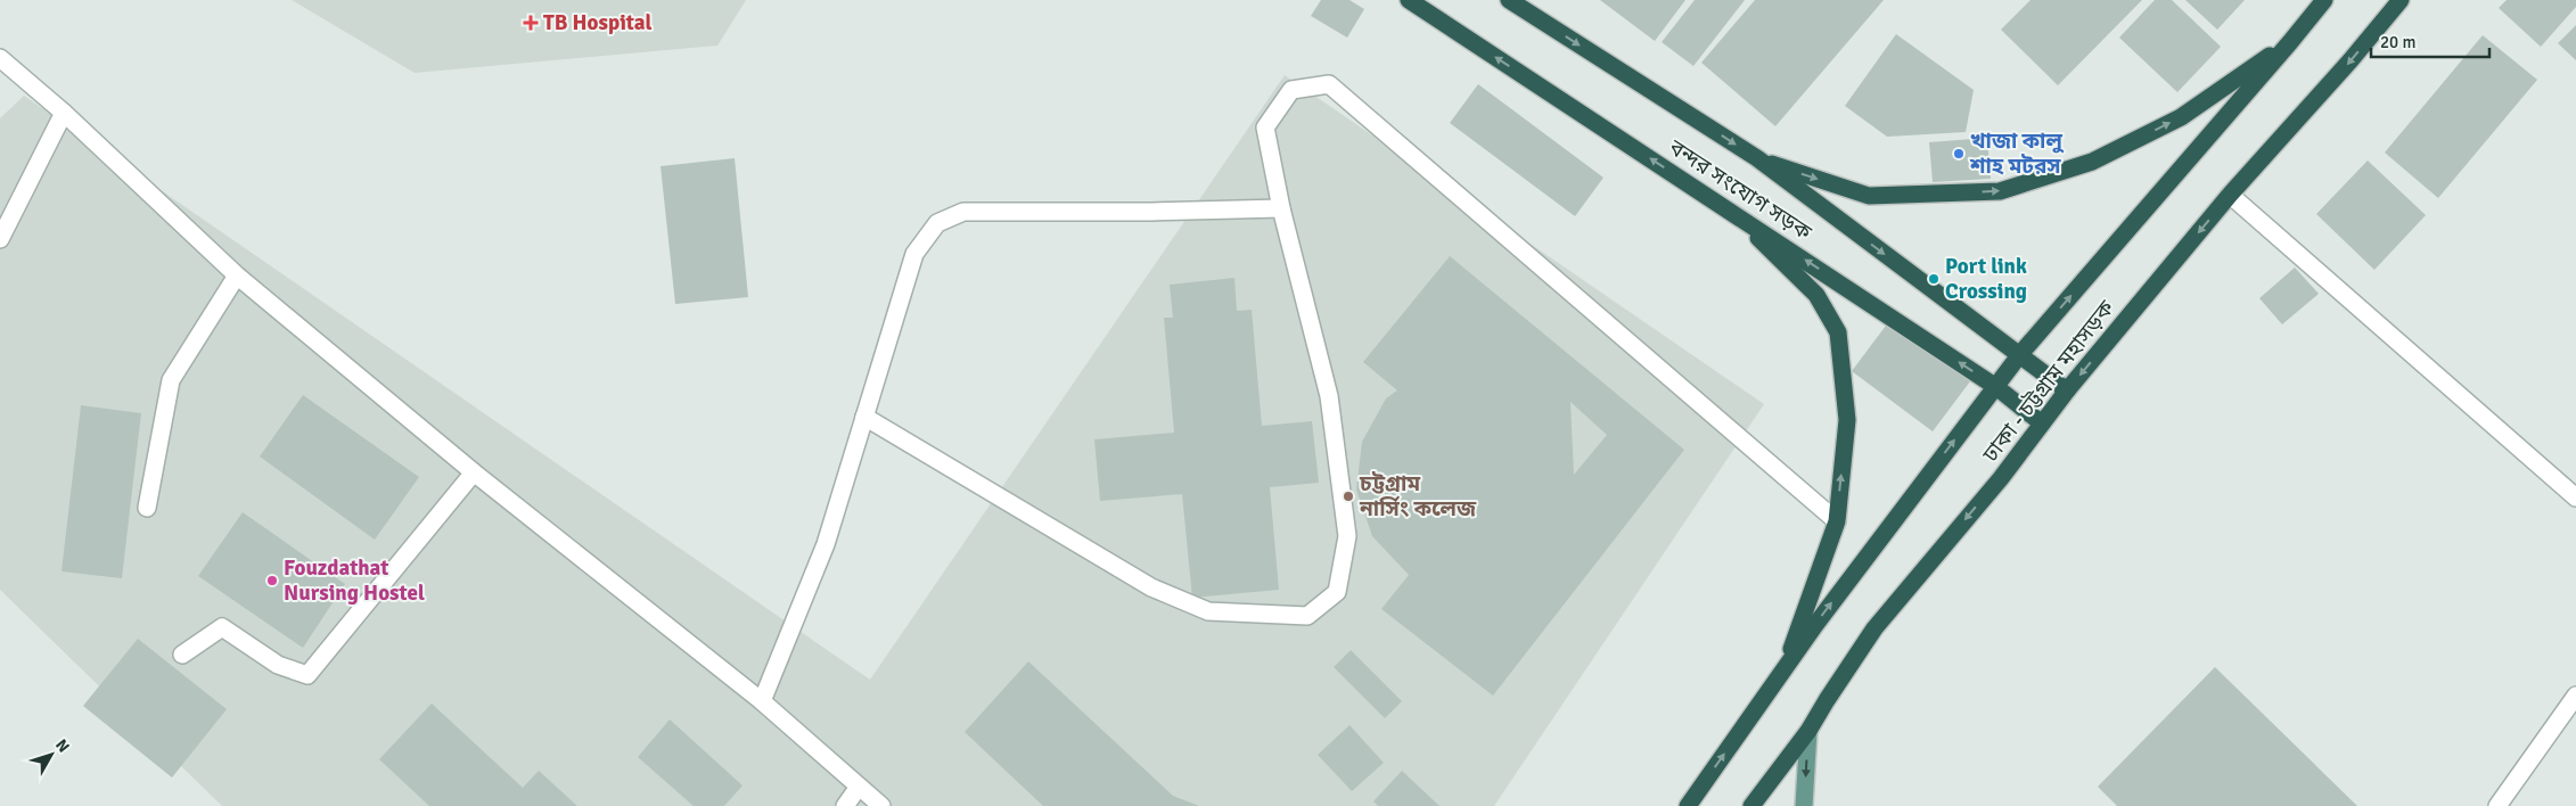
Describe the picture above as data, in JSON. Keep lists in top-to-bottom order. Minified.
{"streets":{"highway":["বন্দর সংযোগ সড়ক","ঢাকা - চট্টগ্রাম মহাসড়ক"]},"crossings":[["বন্দর সংযোগ সড়ক","ঢাকা - চট্টগ্রাম মহাসড়ক"]],"places":{"health":["TB Hospital"],"other":["খাজা কালু শাহ মটরস","Port link Crossing","চট্টগ্রাম নার্সিং কলেজ","Fouzdathat Nursing Hostel"]},"scale_bar":"20 m","north":"top right"}
